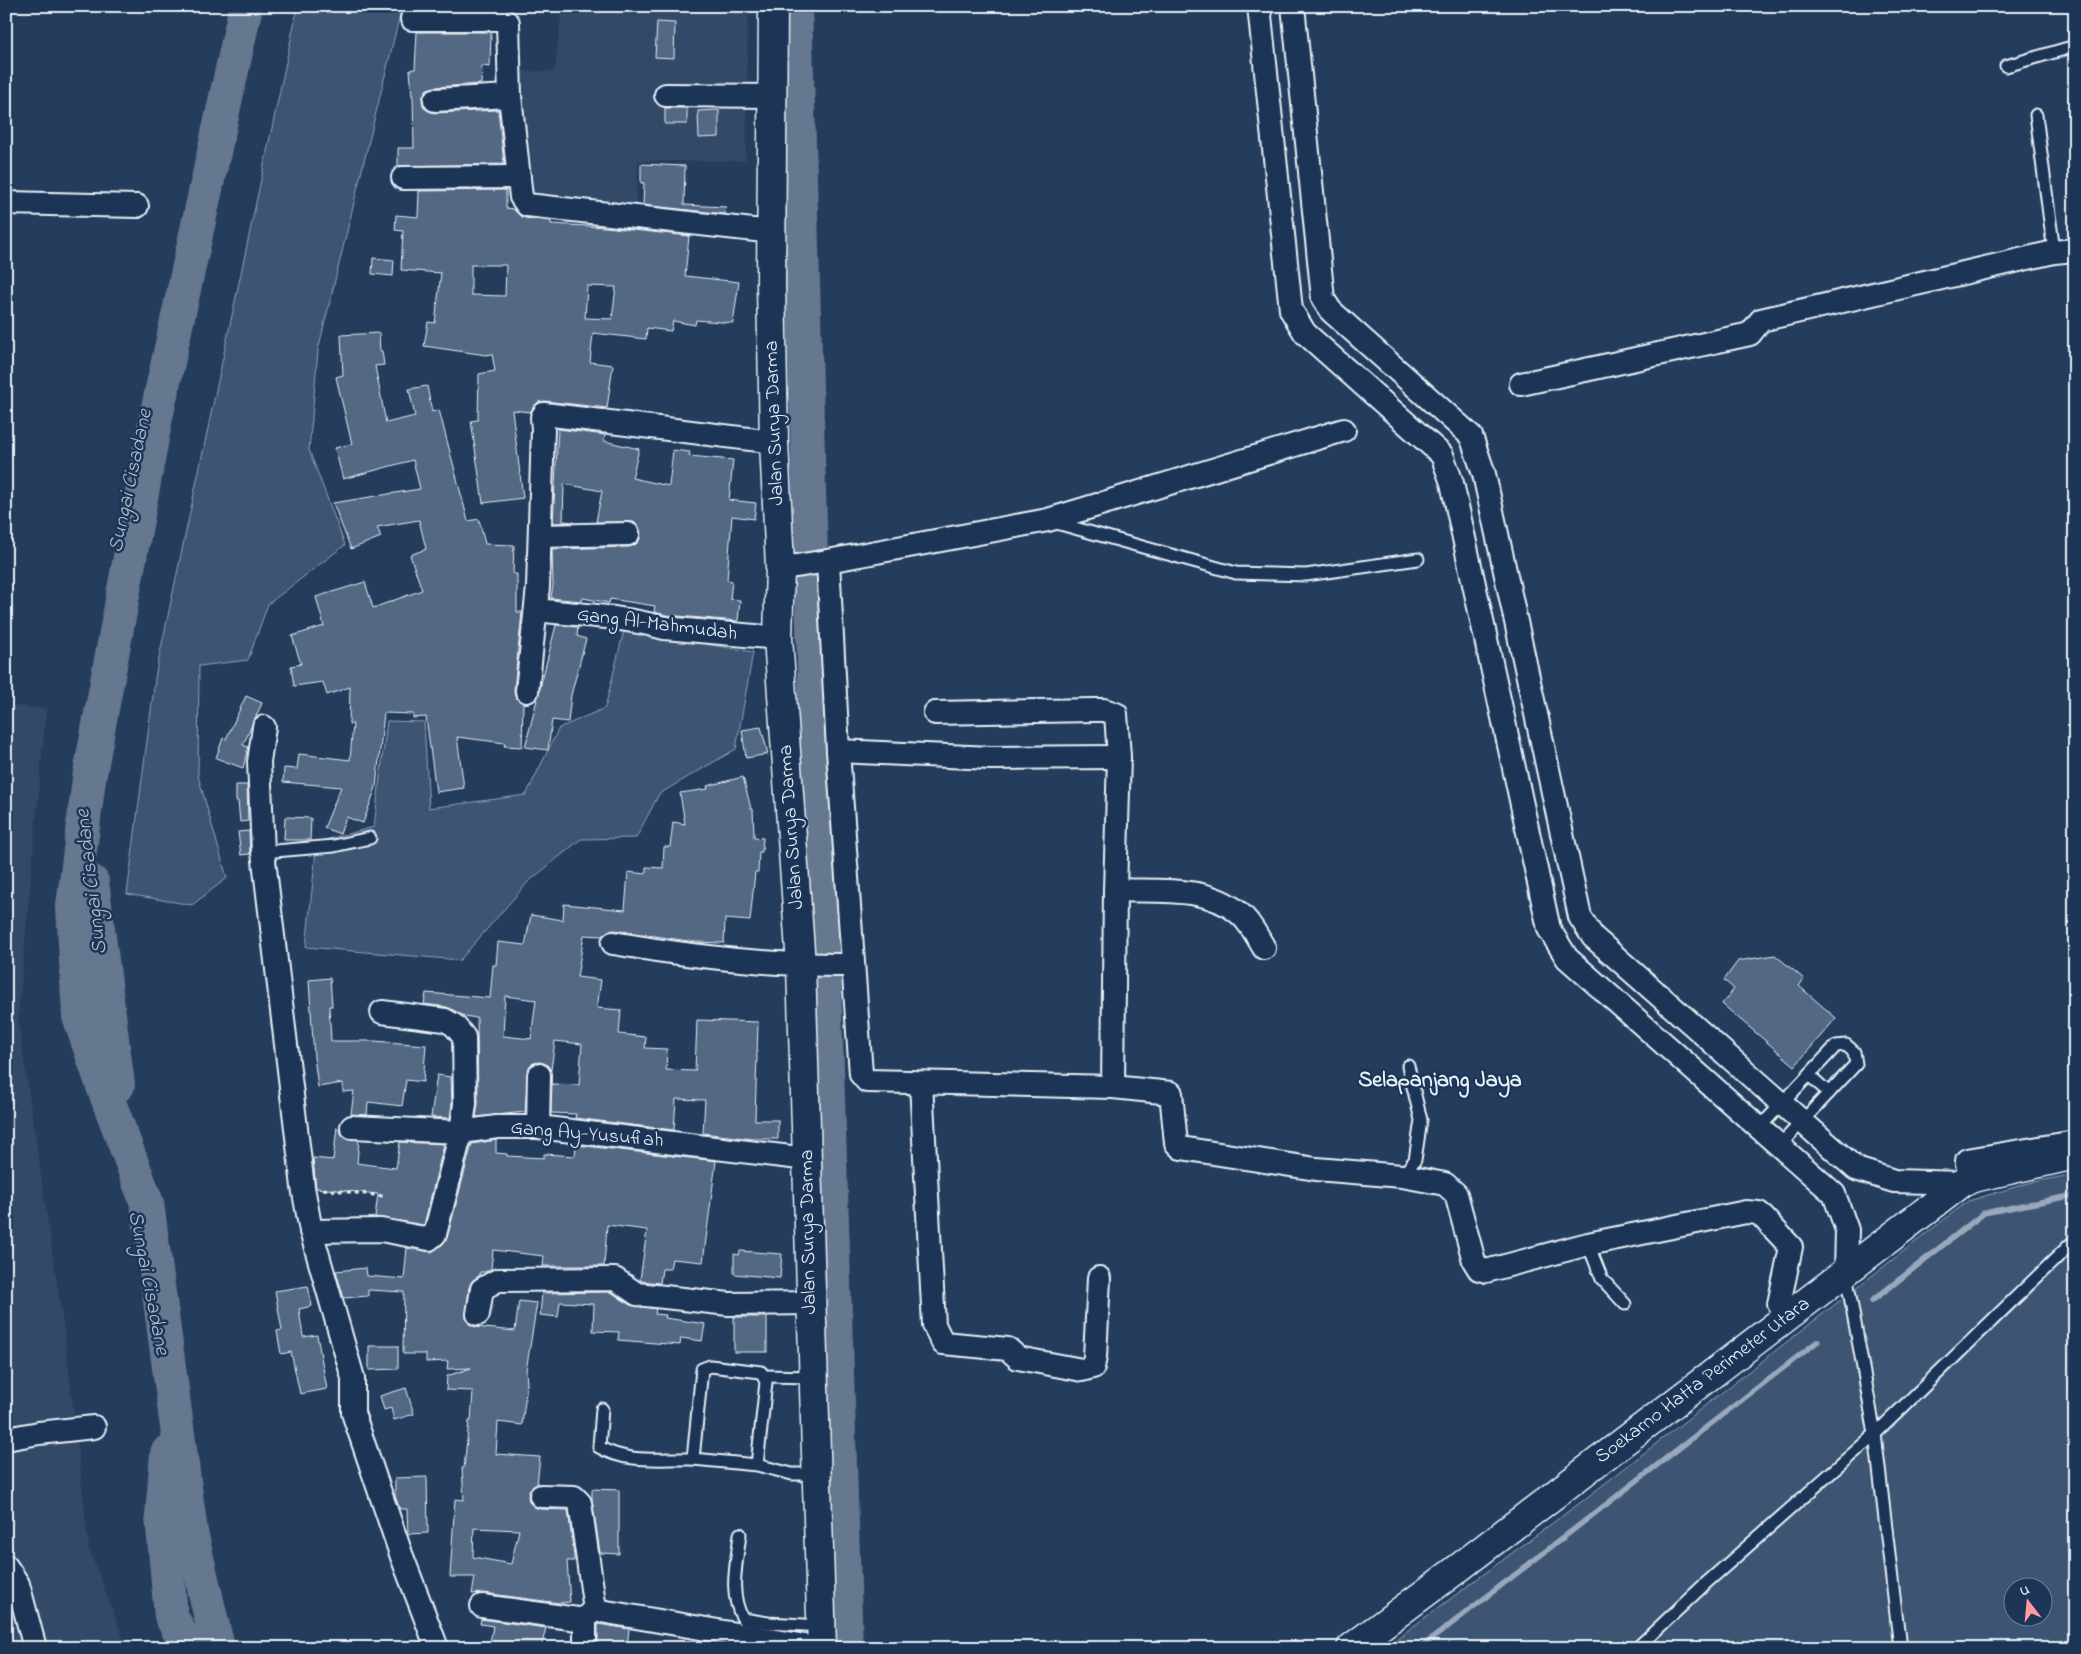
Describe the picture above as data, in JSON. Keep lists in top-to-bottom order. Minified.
{"streets":{"main road":["Jalan Surya Darma","Soekarno Hatta Perimeter Utara"],"street":["Gang Al-Mahmudah","Gang Ay-Yusufiah"]},"crossings":[["Jalan Surya Darma","Gang Al-Mahmudah"],["Jalan Surya Darma","Gang Ay-Yusufiah"]],"districts":["Selapanjang Jaya"],"water":["Sungai Cisadane"],"north":"top"}
